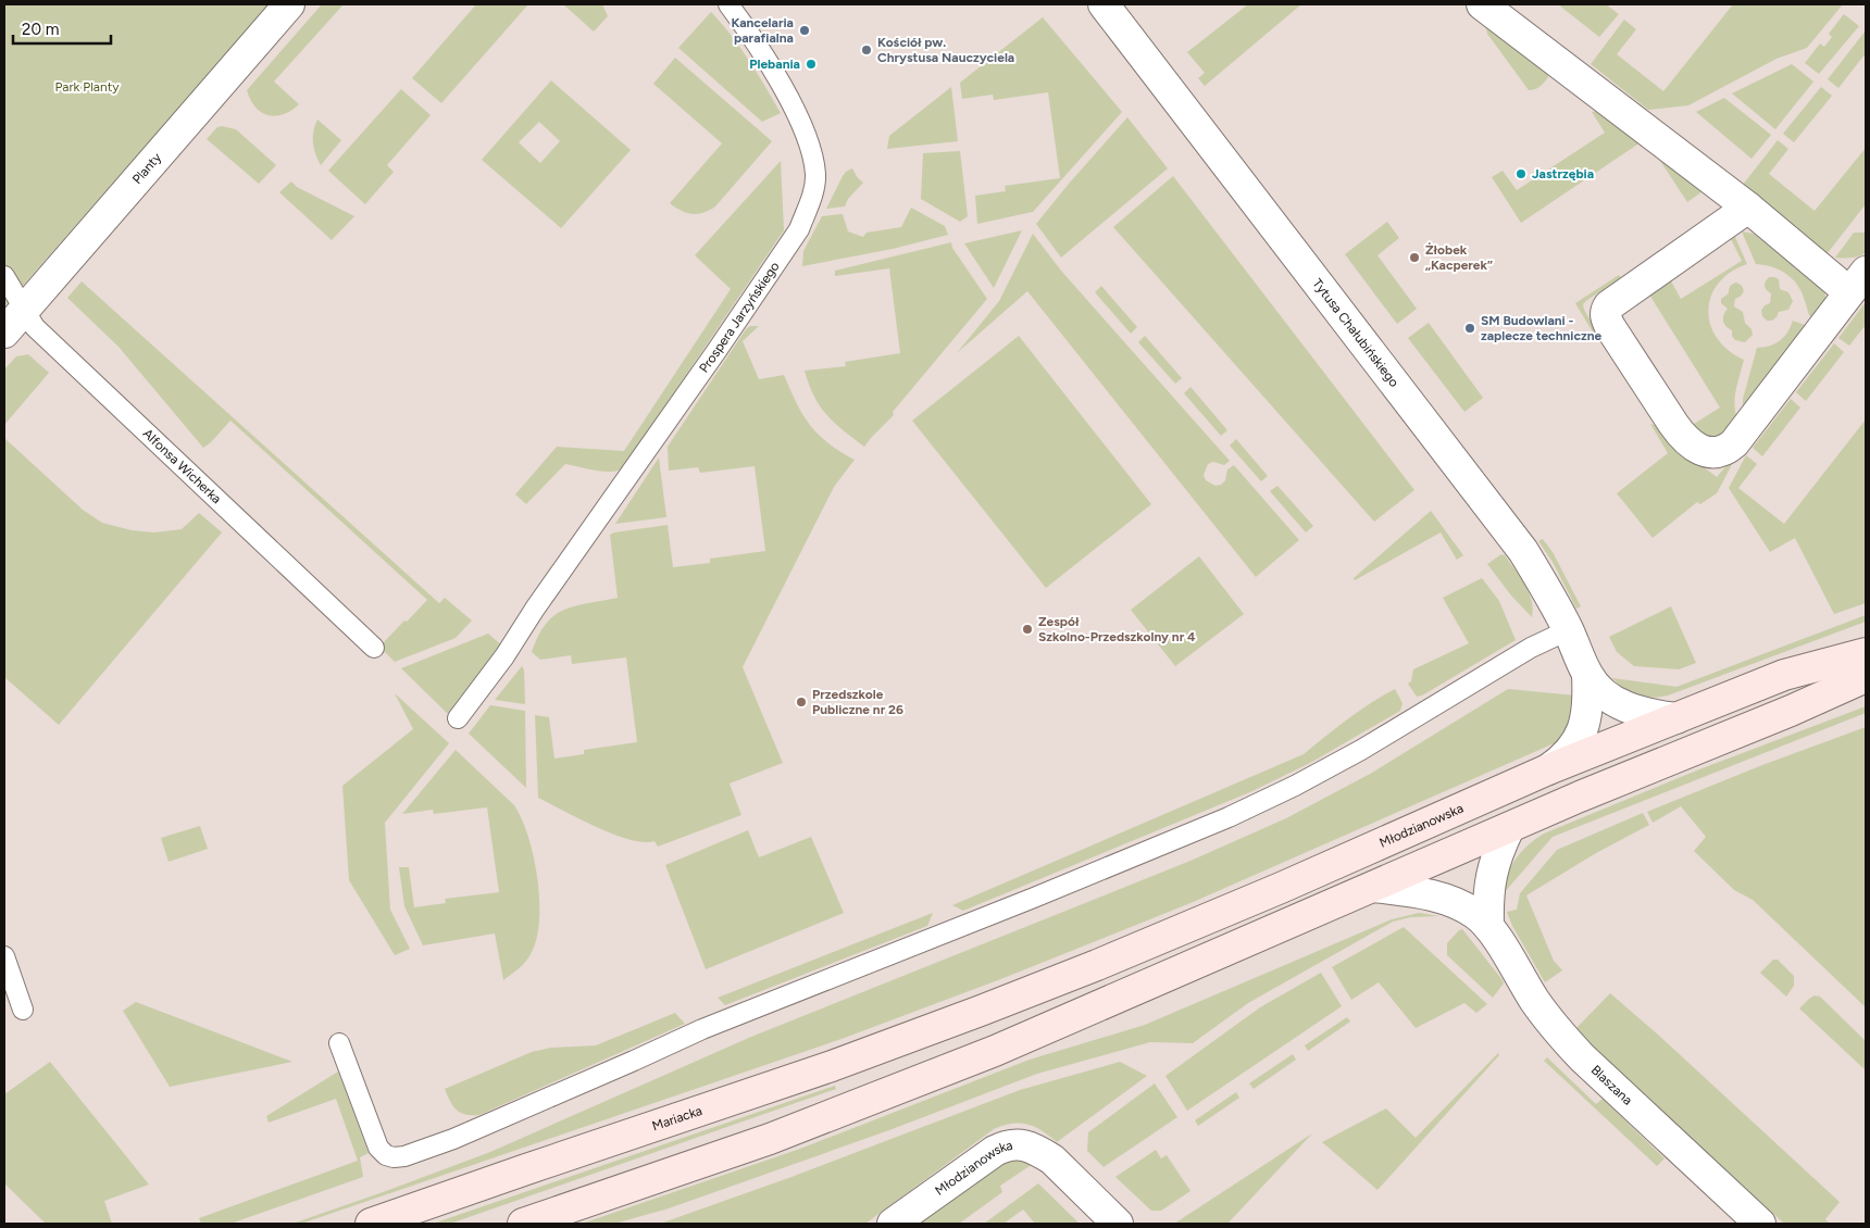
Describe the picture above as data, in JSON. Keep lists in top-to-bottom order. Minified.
{"streets":{"main road":["Młodzianowska","Mariacka"],"street":["Planty","Tytusa Chałubińskiego","Blaszana"],"lane":["Prospera Jarzyńskiego","Alfonsa Wicherka"]},"crossings":[["Planty","Alfonsa Wicherka"],["Tytusa Chałubińskiego","Młodzianowska"],["Młodzianowska","Mariacka"]],"parks":["Park Planty"],"places":["Kancelaria parafialna","Kościół pw. Chrystusa Nauczyciela","Plebania","Jastrzębia","Żłobek „Kacperek”","SM Budowlani - zaplecze techniczne","Zespół Szkolno-Przedszkolny nr 4","Przedszkole Publiczne nr 26"],"scale_bar":"20 m"}
